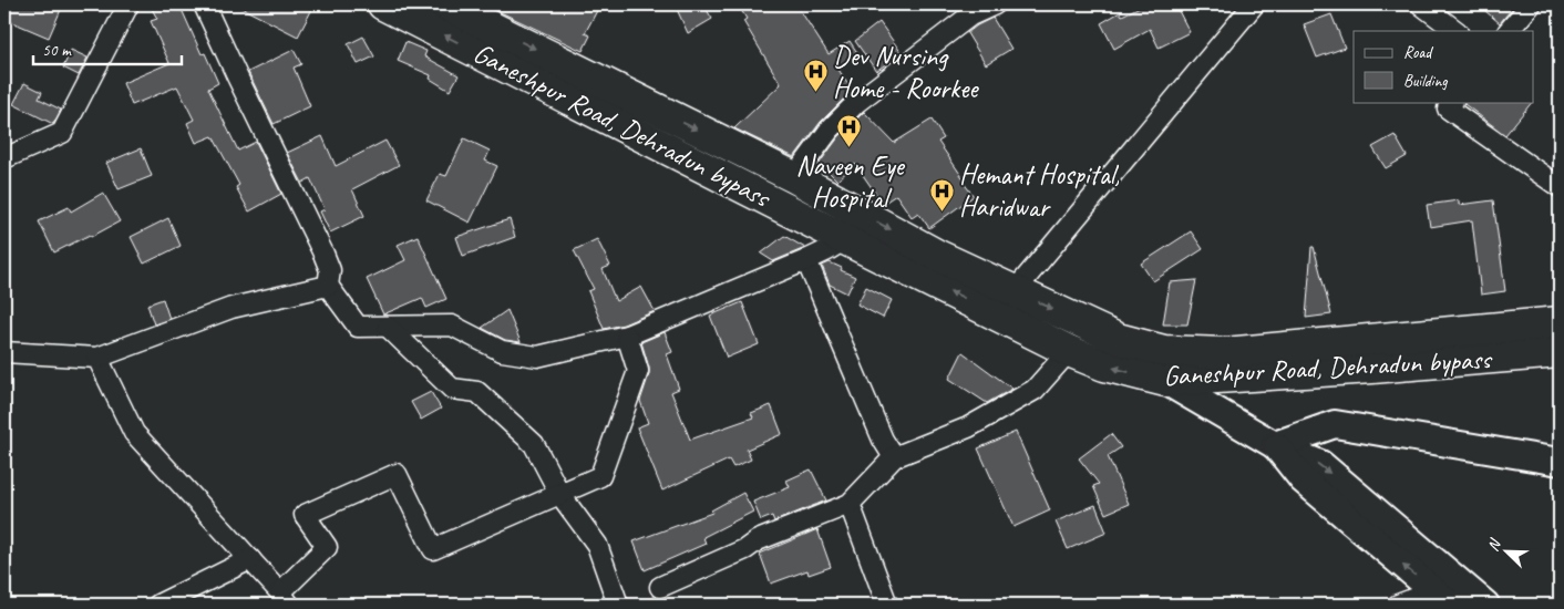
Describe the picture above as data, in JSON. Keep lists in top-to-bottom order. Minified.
{"streets":{"main road":["Ganeshpur Road, Dehradun bypass"]},"places":{"hospital":["Dev Nursing Home - Roorkee","Naveen Eye Hospital","Hemant Hospital, Haridwar"]},"legend":["Road","Building"],"scale_bar":"50 m","north":"top left"}
